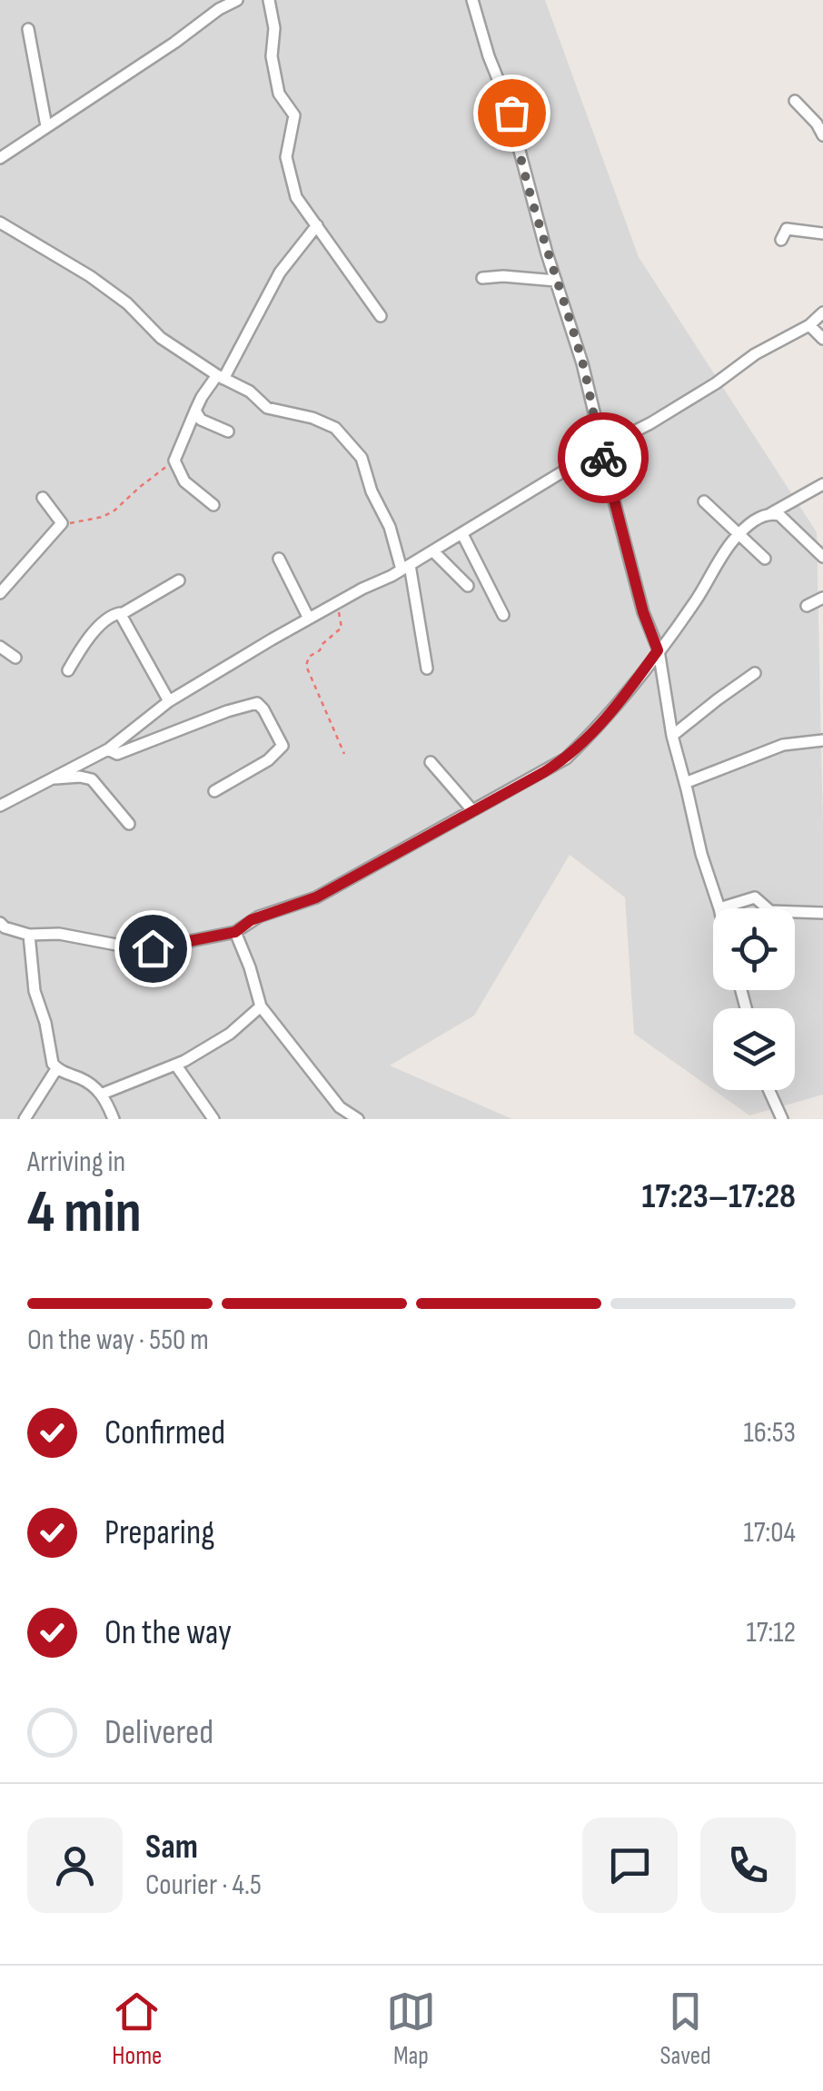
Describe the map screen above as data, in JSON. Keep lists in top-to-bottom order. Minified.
{"page":{"heading":["4 min","Arriving in","17:23–17:28"],"panel":["Sam","Courier · 4.5"],"bar":"On the way · 550 m","list":[["Confirmed","16:53"],["Preparing","17:04"],["On the way","17:12"],"Delivered"],"tabs":["Home","Map","Saved"]}}
